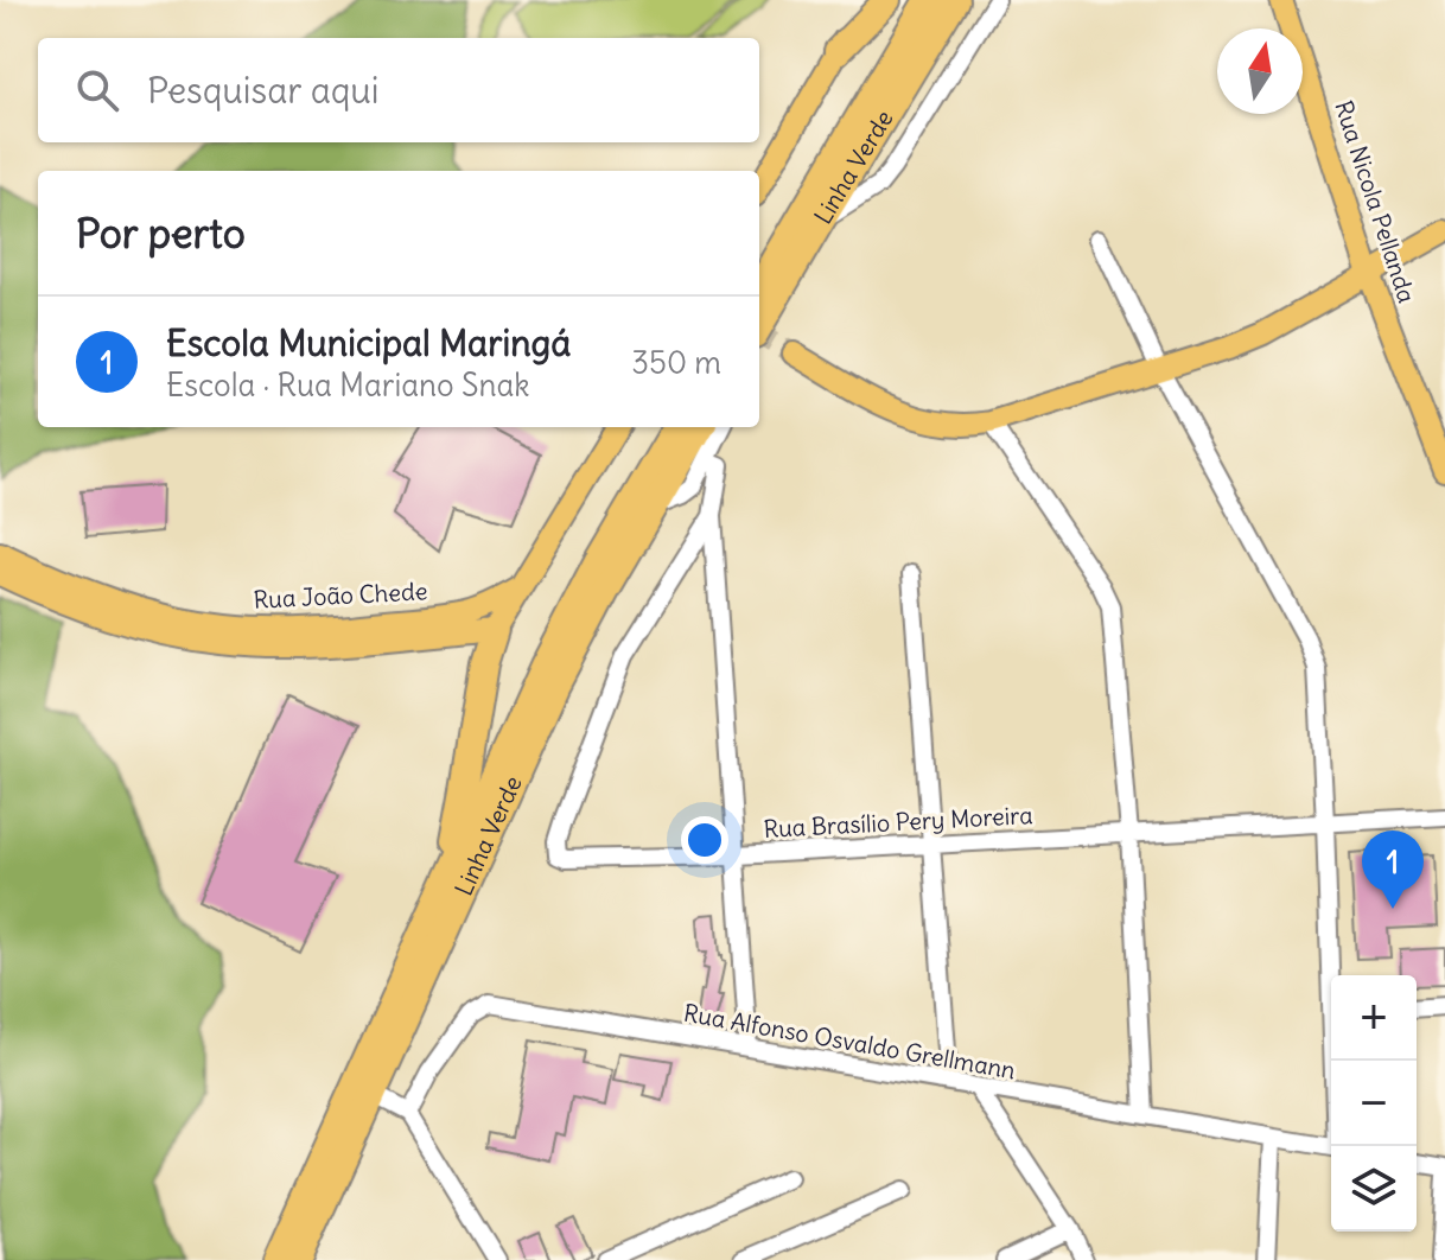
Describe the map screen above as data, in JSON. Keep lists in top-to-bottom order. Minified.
{"streets":{"highway":["Linha Verde"],"main road":["Rua Nicola Pellanda","Rua João Chede"],"street":["Rua Brasílio Pery Moreira","Rua Alfonso Osvaldo Grellmann"]},"north":"top","page":{"search":"Pesquisar aqui","heading":"Por perto","list":[{"mark":"1","name":"Escola Municipal Maringá","note":"Escola · Rua Mariano Snak","value":"350 m"}],"pins":"1","map_buttons":["+","−"]}}
